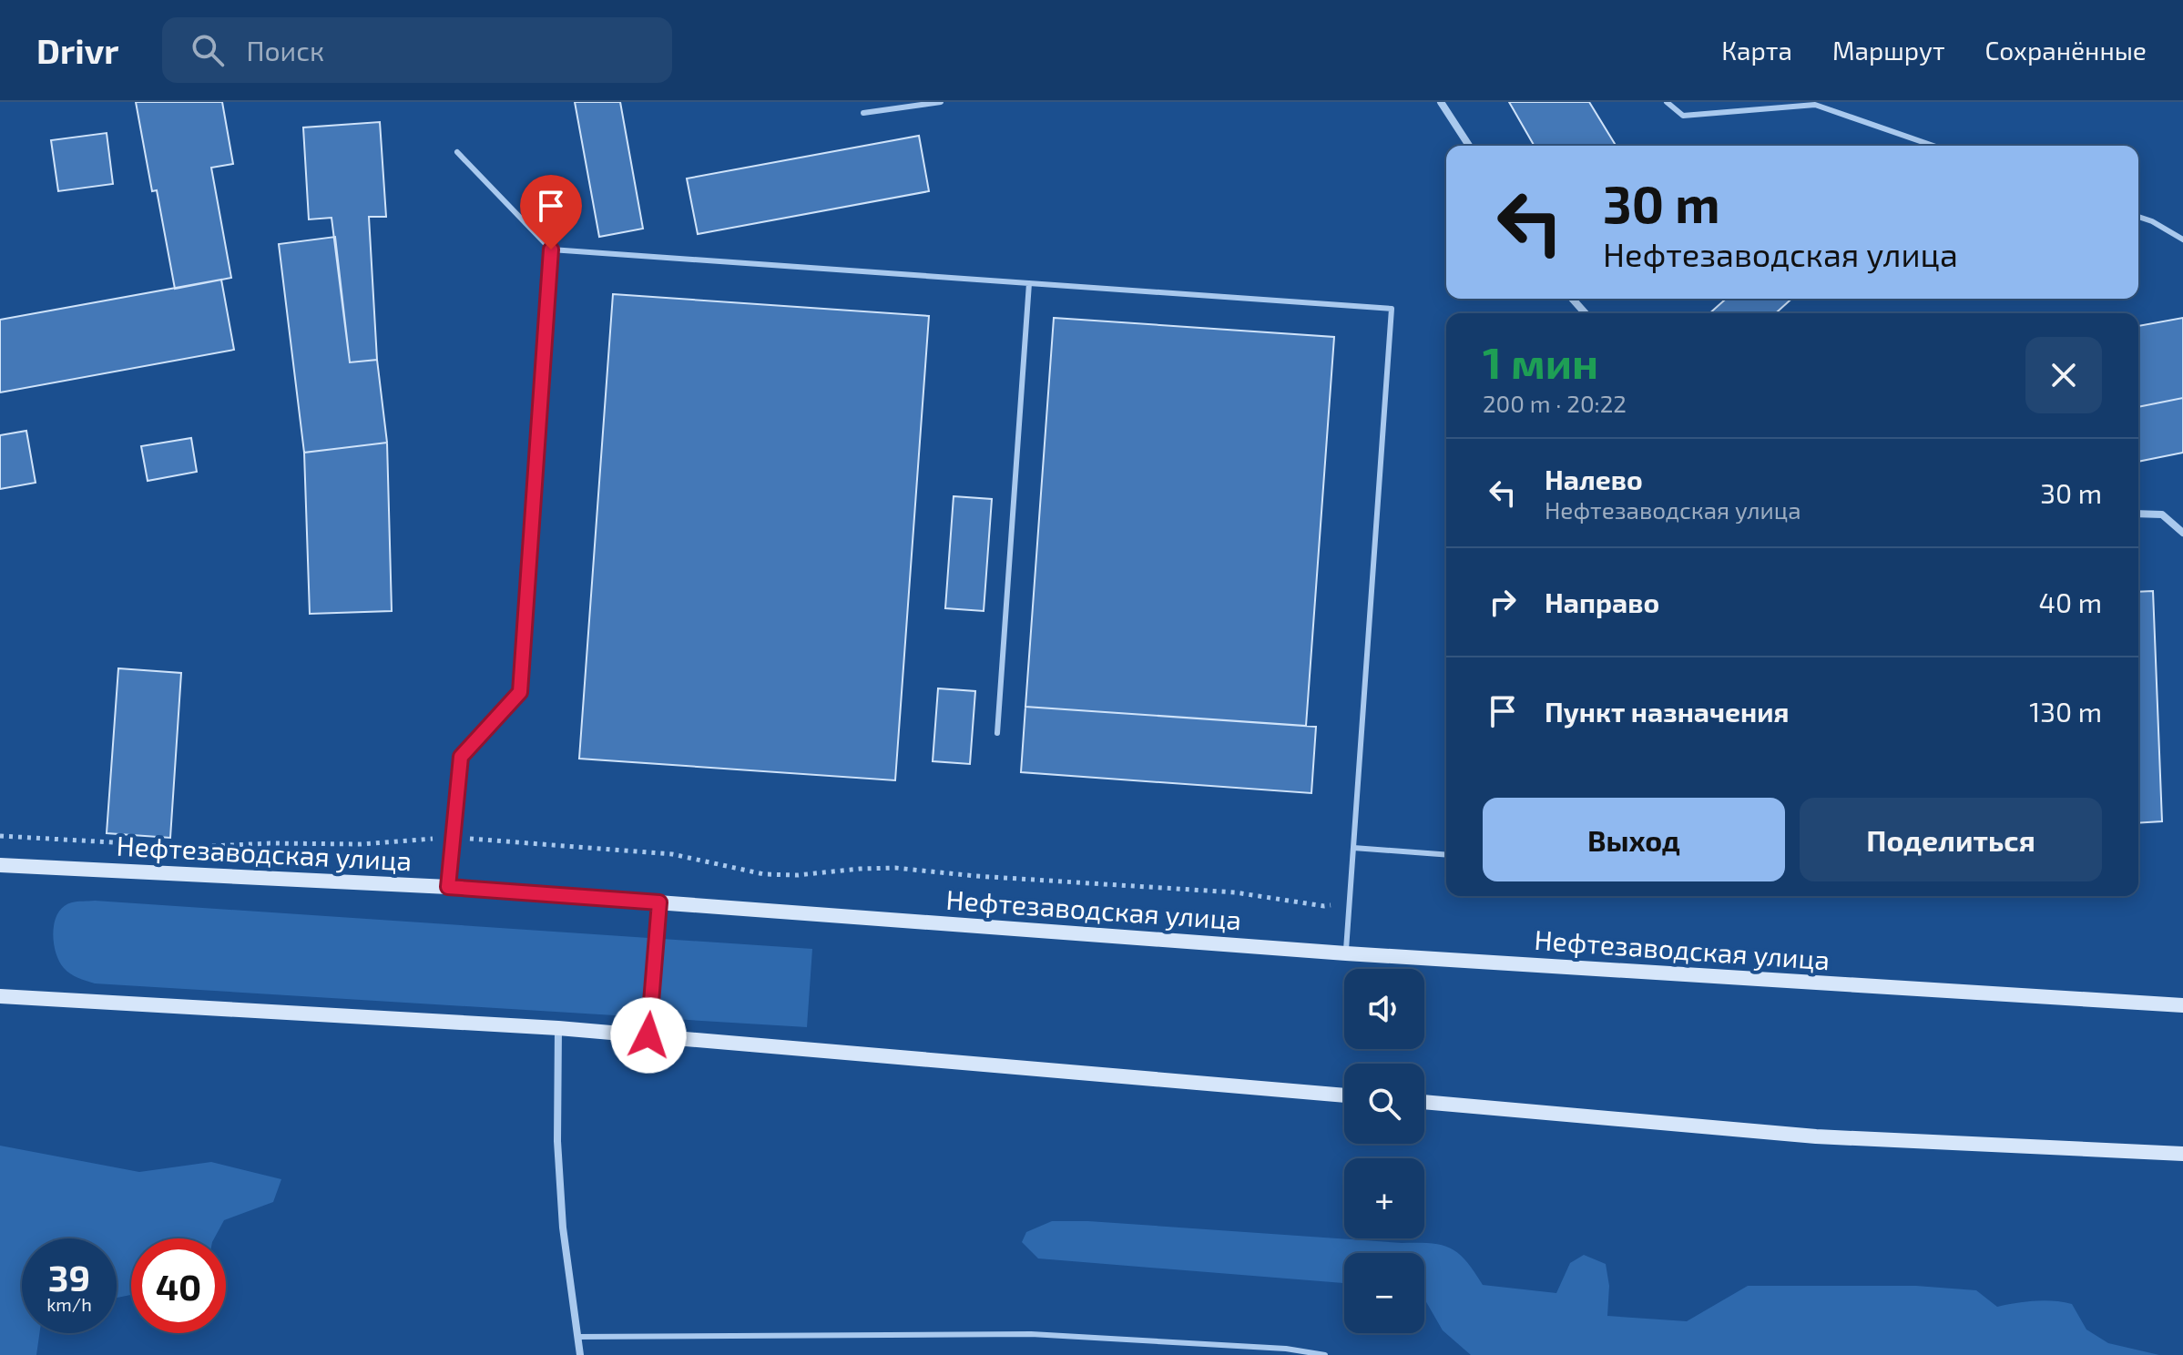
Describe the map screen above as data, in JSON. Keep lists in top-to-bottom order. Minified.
{"streets":{"main road":["Нефтезаводская улица"]},"page":{"header":"Drivr","search":"Поиск","nav":["Карта","Маршрут","Сохранённые"],"turn":["30 m","Нефтезаводская улица"],"heading":["1 мин","200 m · 20:22"],"list":[{"name":"Налево","note":"Нефтезаводская улица","value":"30 m"},{"name":"Направо","value":"40 m"},{"name":"Пункт назначения","value":"130 m"}],"buttons":["Выход","Поделиться"],"map_buttons":["+","−"],"speed":"39 km/h","limit":"40"}}
